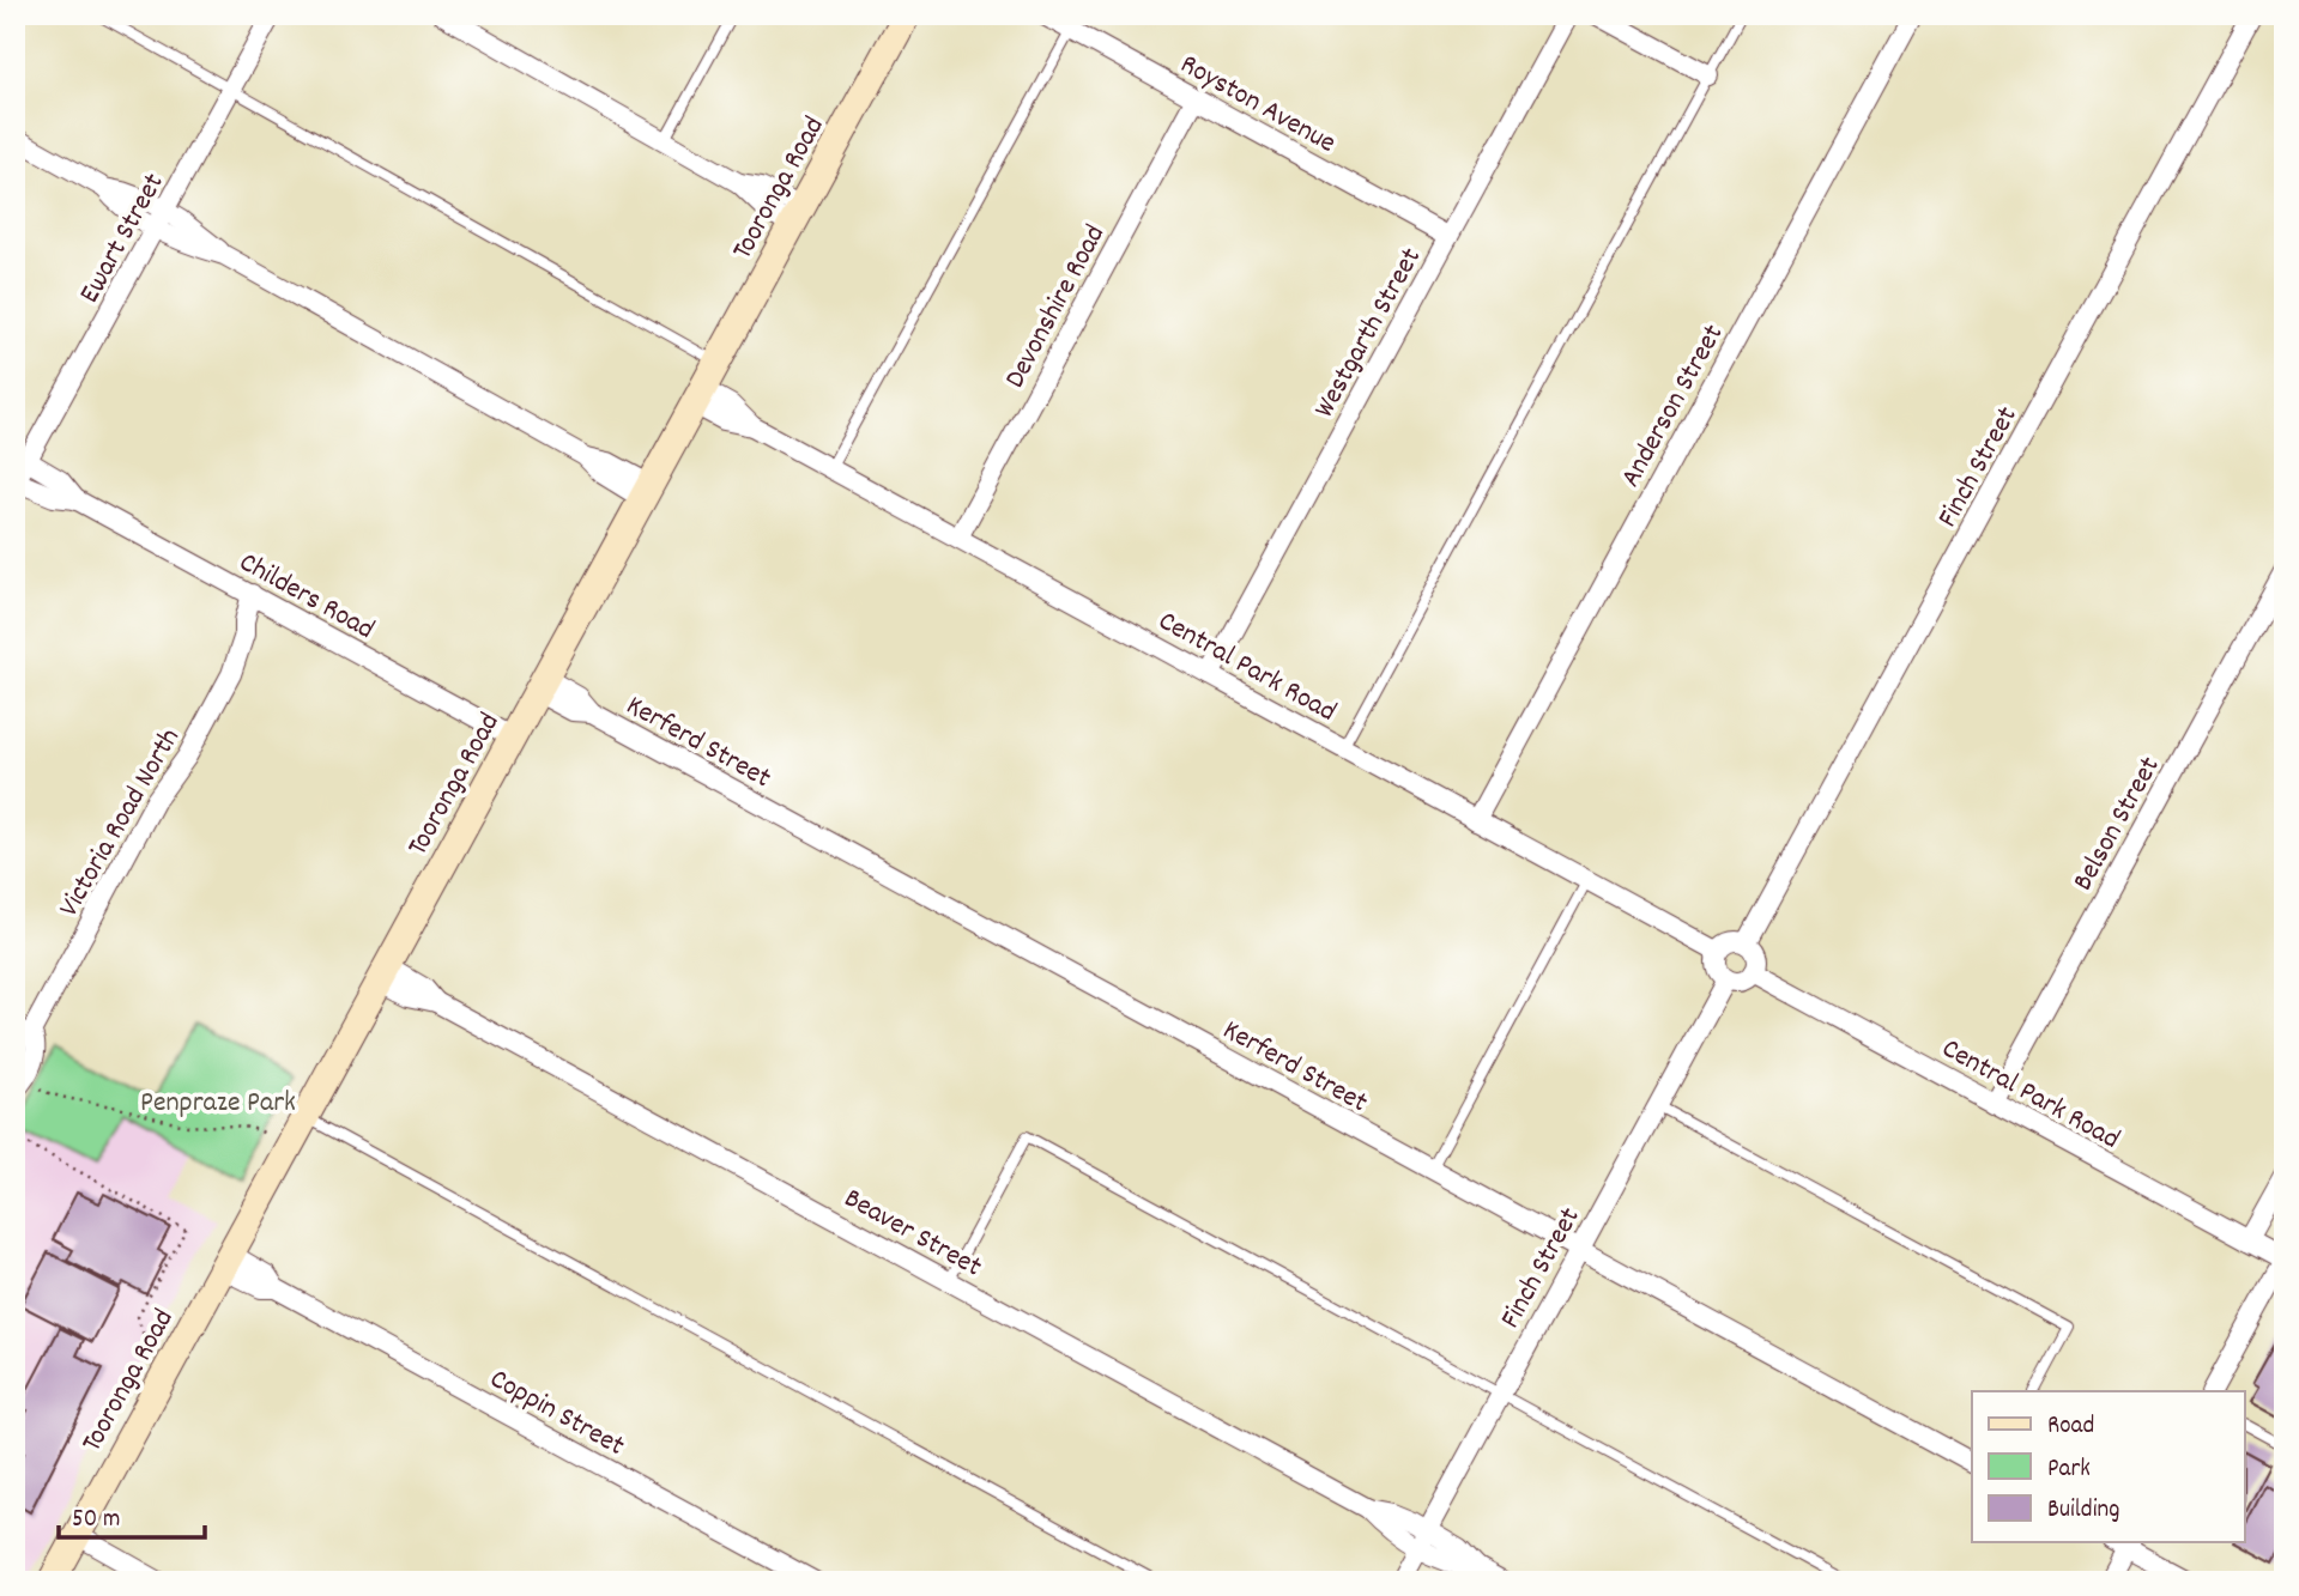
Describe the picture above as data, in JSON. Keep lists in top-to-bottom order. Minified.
{"streets":{"main road":["Tooronga Road"],"street":["Royston Avenue","Ewart Street","Devonshire Road","Westgarth Street","Anderson Street","Finch Street","Childers Road","Central Park Road","Kerferd Street","Victoria Road North","Belson Street","Beaver Street","Coppin Street"]},"crossings":[["Royston Avenue","Devonshire Road"],["Royston Avenue","Westgarth Street"],["Tooronga Road","Childers Road"],["Tooronga Road","Central Park Road"],["Tooronga Road","Kerferd Street"],["Tooronga Road","Beaver Street"],["Tooronga Road","Coppin Street"],["Ewart Street","Childers Road"],["Devonshire Road","Central Park Road"],["Westgarth Street","Central Park Road"],["Anderson Street","Central Park Road"],["Finch Street","Central Park Road"],["Finch Street","Kerferd Street"],["Finch Street","Beaver Street"],["Childers Road","Victoria Road North"],["Central Park Road","Belson Street"]],"parks":["Penpraze Park"],"legend":["Road","Park","Building"],"scale_bar":"50 m"}
